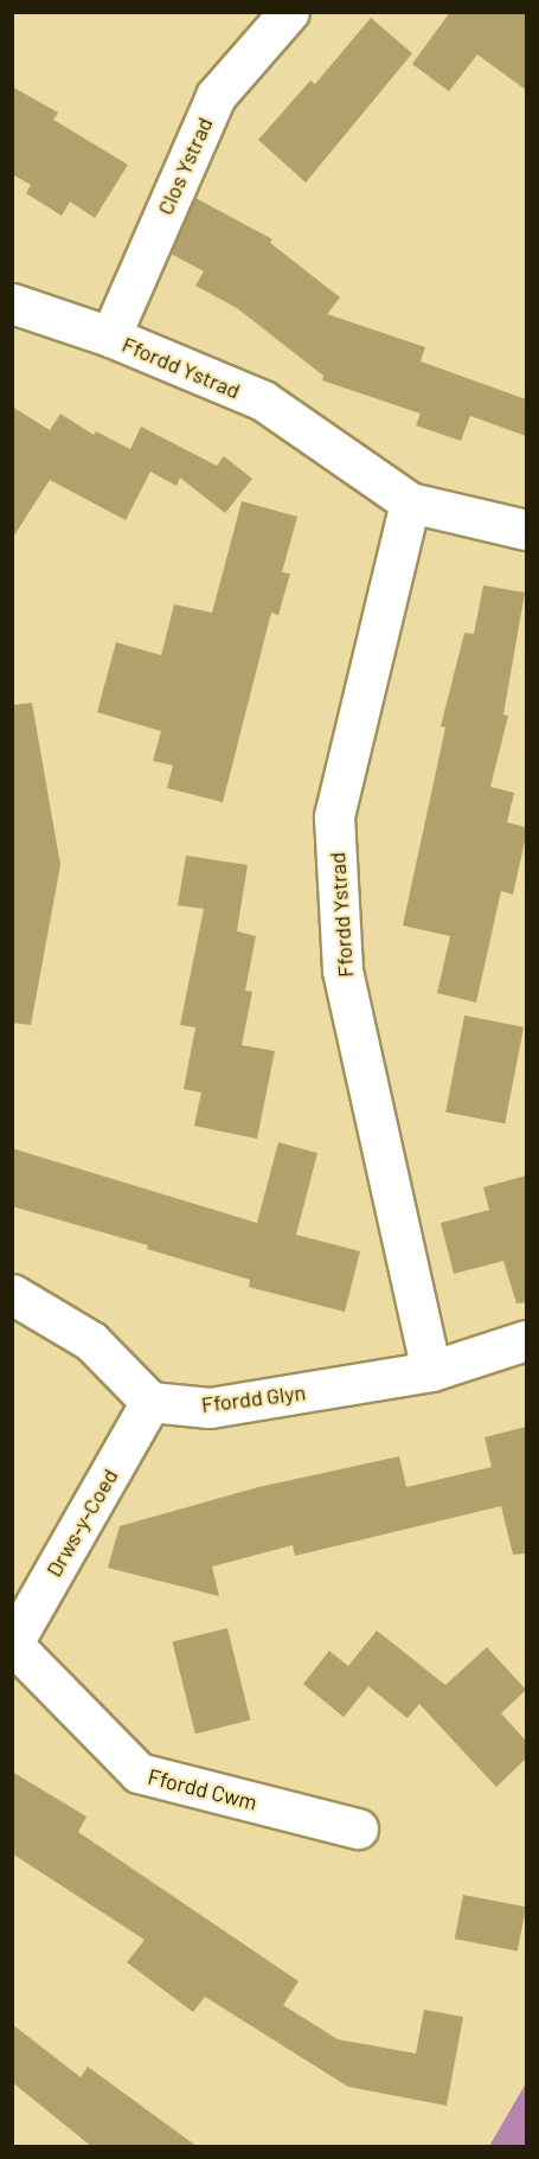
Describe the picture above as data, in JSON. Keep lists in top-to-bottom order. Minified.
{"streets":{"street":["Clos Ystrad","Ffordd Ystrad","Ffordd Glyn","Drws-y-Coed","Ffordd Cwm"]},"crossings":[["Clos Ystrad","Ffordd Ystrad"],["Ffordd Ystrad","Ffordd Glyn"],["Ffordd Glyn","Drws-y-Coed"],["Drws-y-Coed","Ffordd Cwm"]]}
